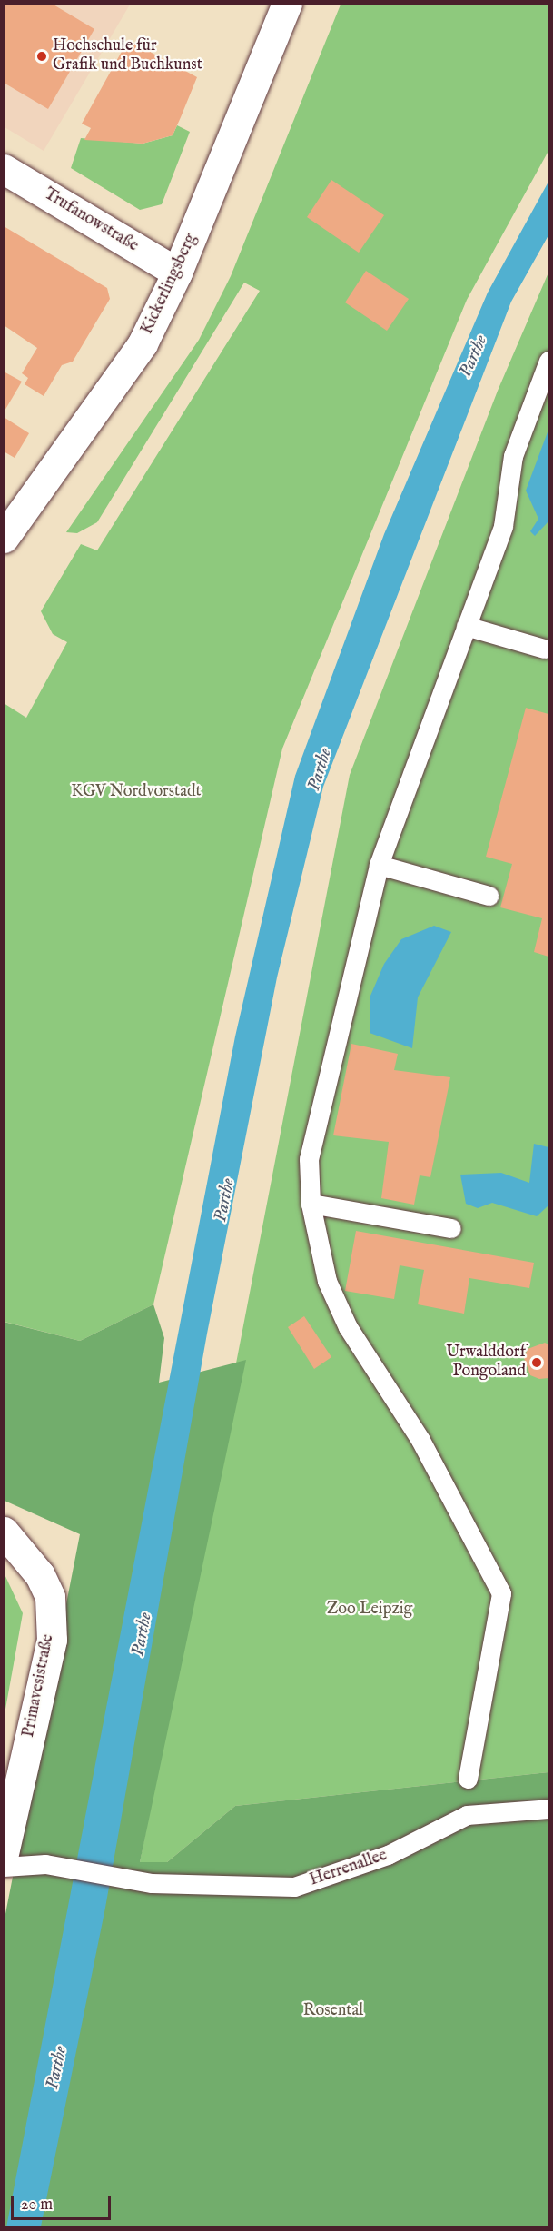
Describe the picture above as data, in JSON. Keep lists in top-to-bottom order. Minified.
{"streets":{"street":["Trufanowstraße","Kickerlingsberg","Primavesistraße"],"lane":["Herrenallee"]},"crossings":[["Trufanowstraße","Kickerlingsberg"]],"water":["Parthe"],"parks":["KGV Nordvorstadt","Zoo Leipzig","Rosental"],"places":["Hochschule für Grafik und Buchkunst","Urwalddorf Pongoland"],"scale_bar":"20 m"}
